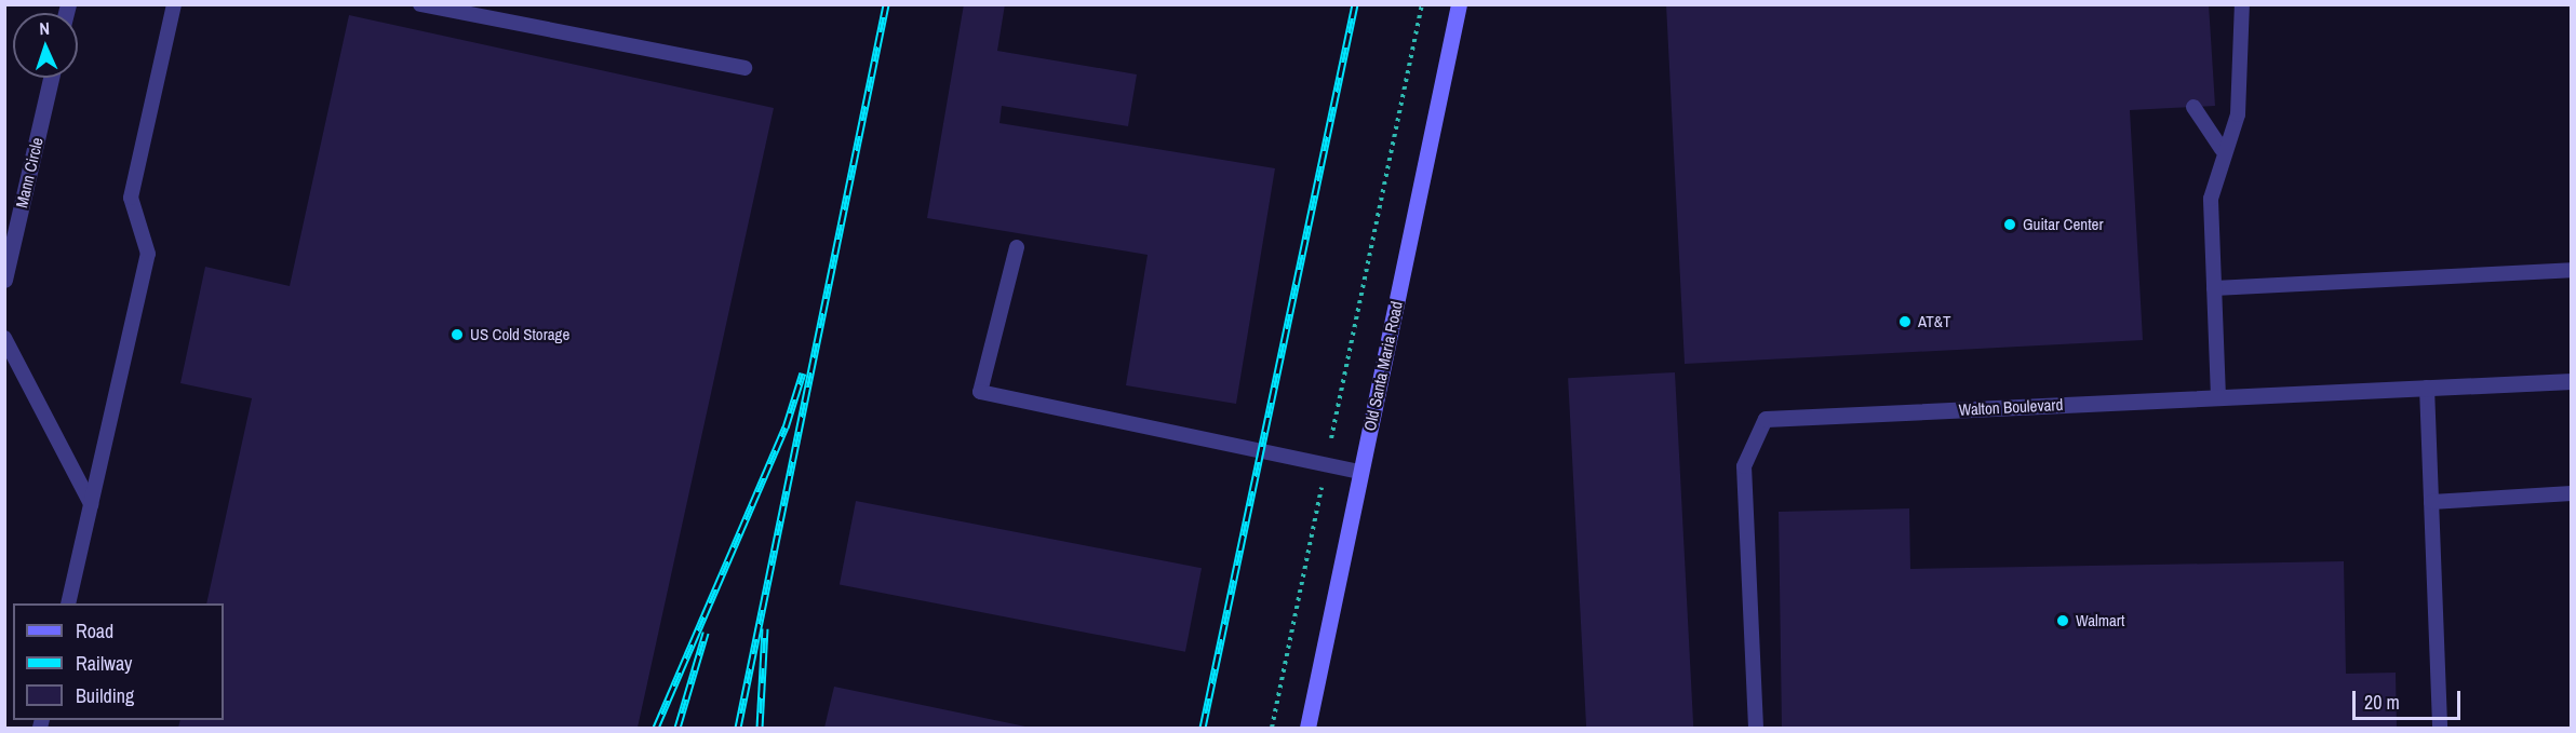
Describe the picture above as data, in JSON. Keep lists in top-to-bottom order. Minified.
{"streets":{"main road":["Old Santa Maria Road"],"street":["Mann Circle","Walton Boulevard"]},"places":["Guitar Center","AT&T","US Cold Storage","Walmart"],"legend":["Road","Railway","Building"],"scale_bar":"20 m","north":"top"}
